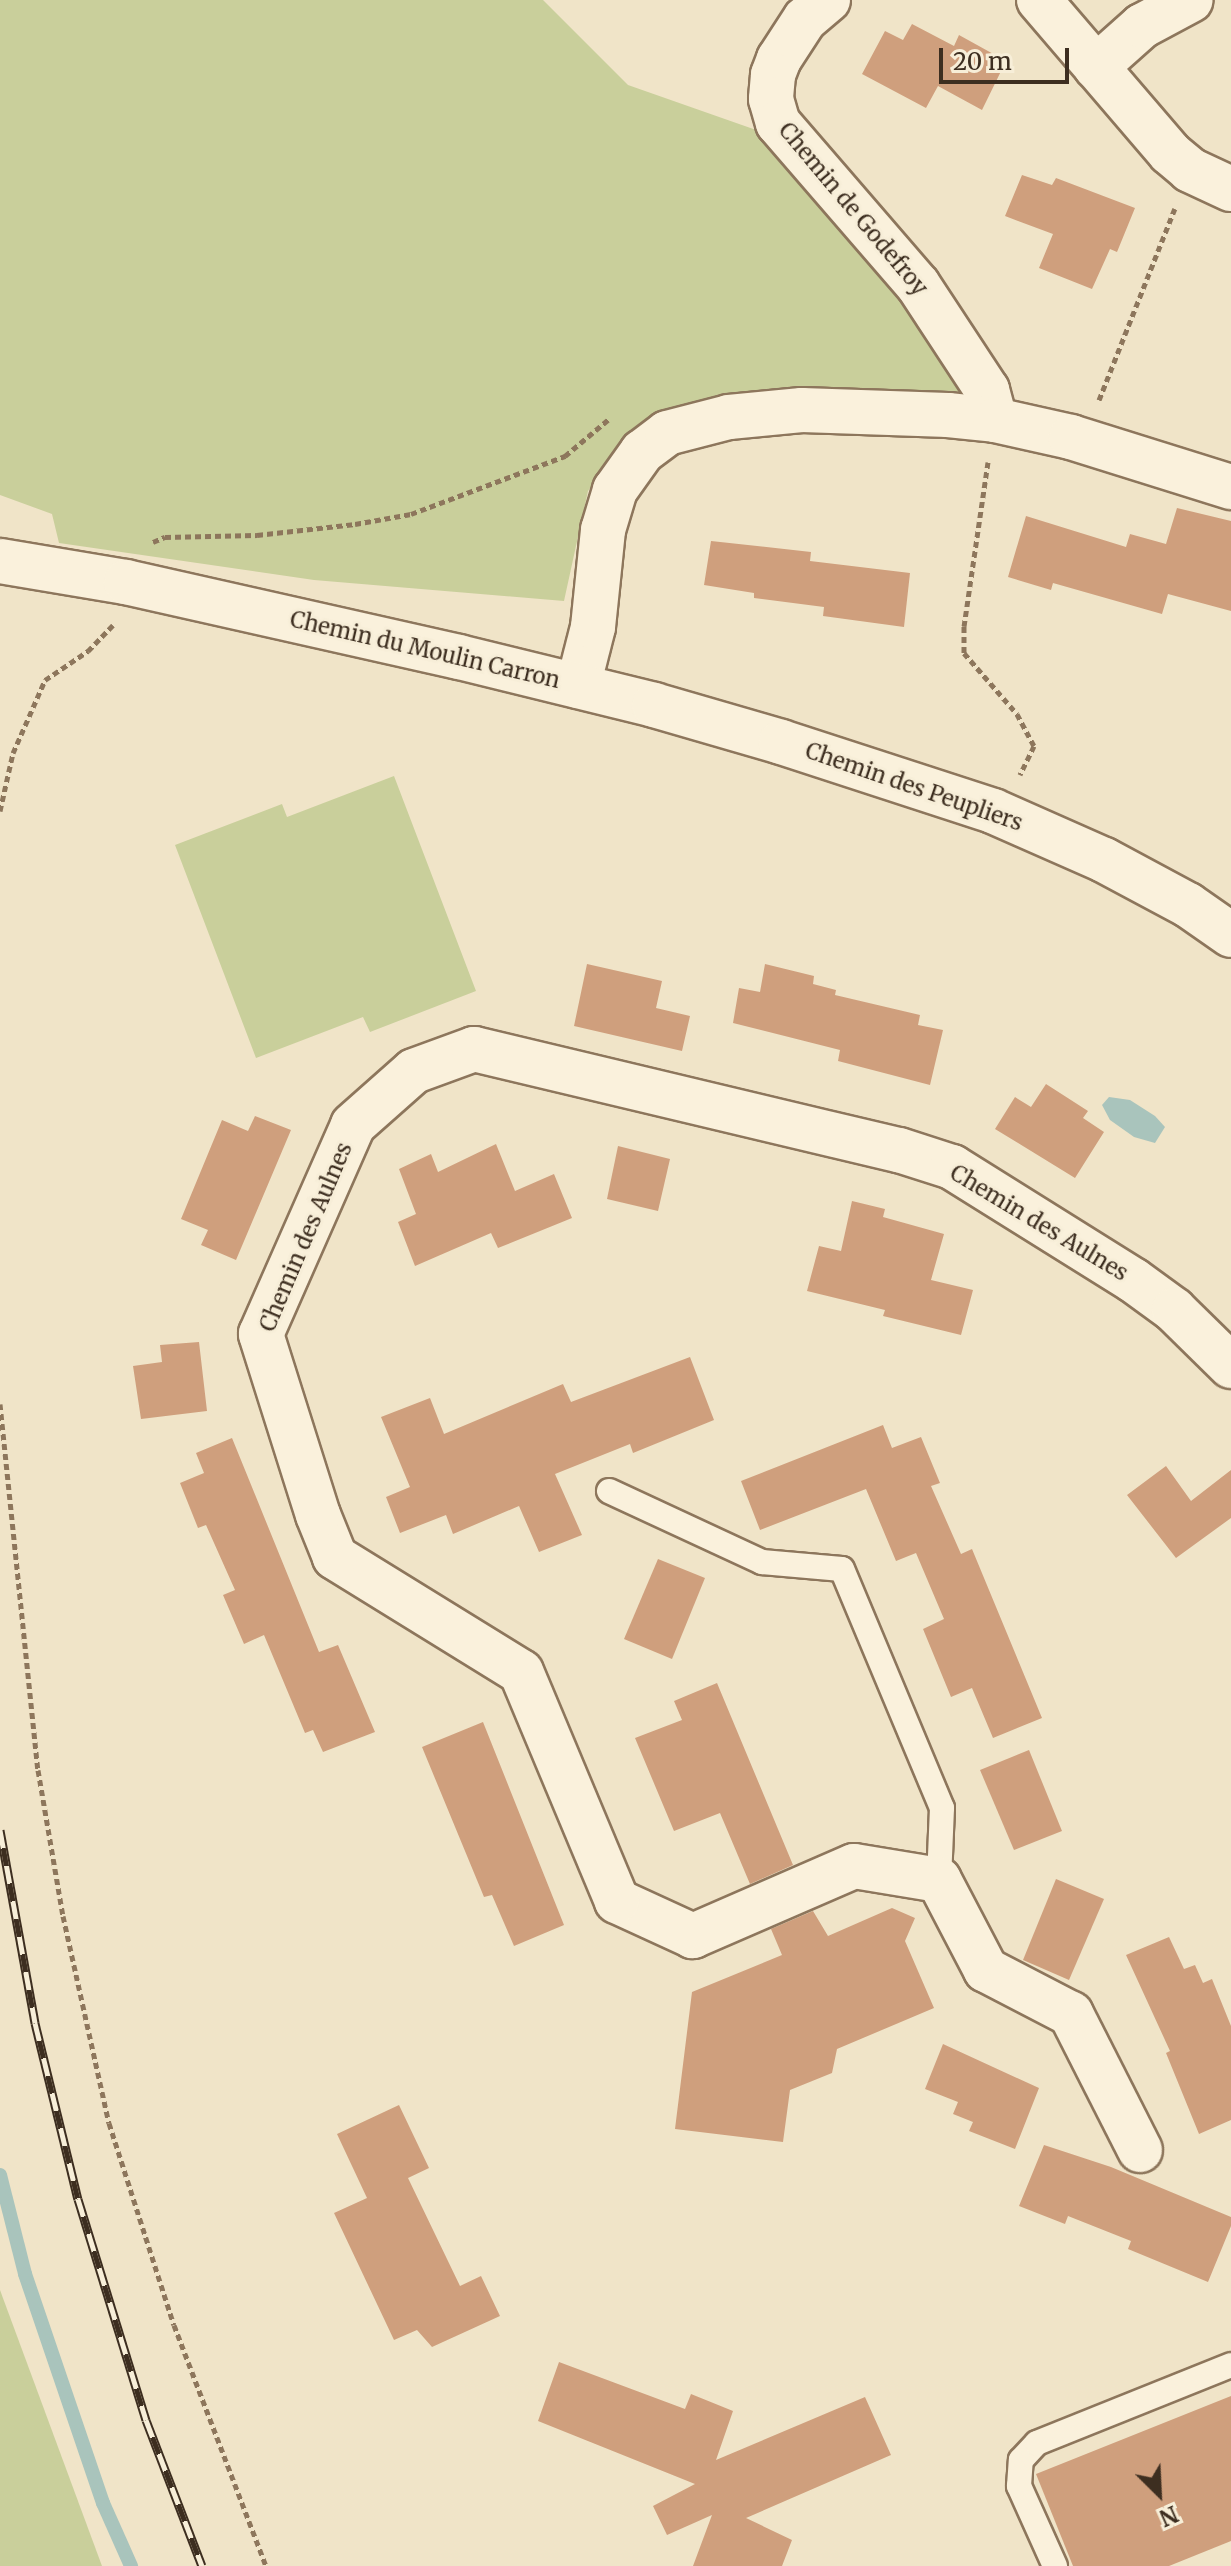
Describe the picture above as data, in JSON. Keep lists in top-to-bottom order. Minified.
{"streets":{"street":["Chemin de Godefroy","Chemin du Moulin Carron","Chemin des Peupliers","Chemin des Aulnes"]},"crossings":[["Chemin de Godefroy","Chemin du Moulin Carron"],["Chemin du Moulin Carron","Chemin des Peupliers"]],"scale_bar":"20 m","north":"bottom right"}
